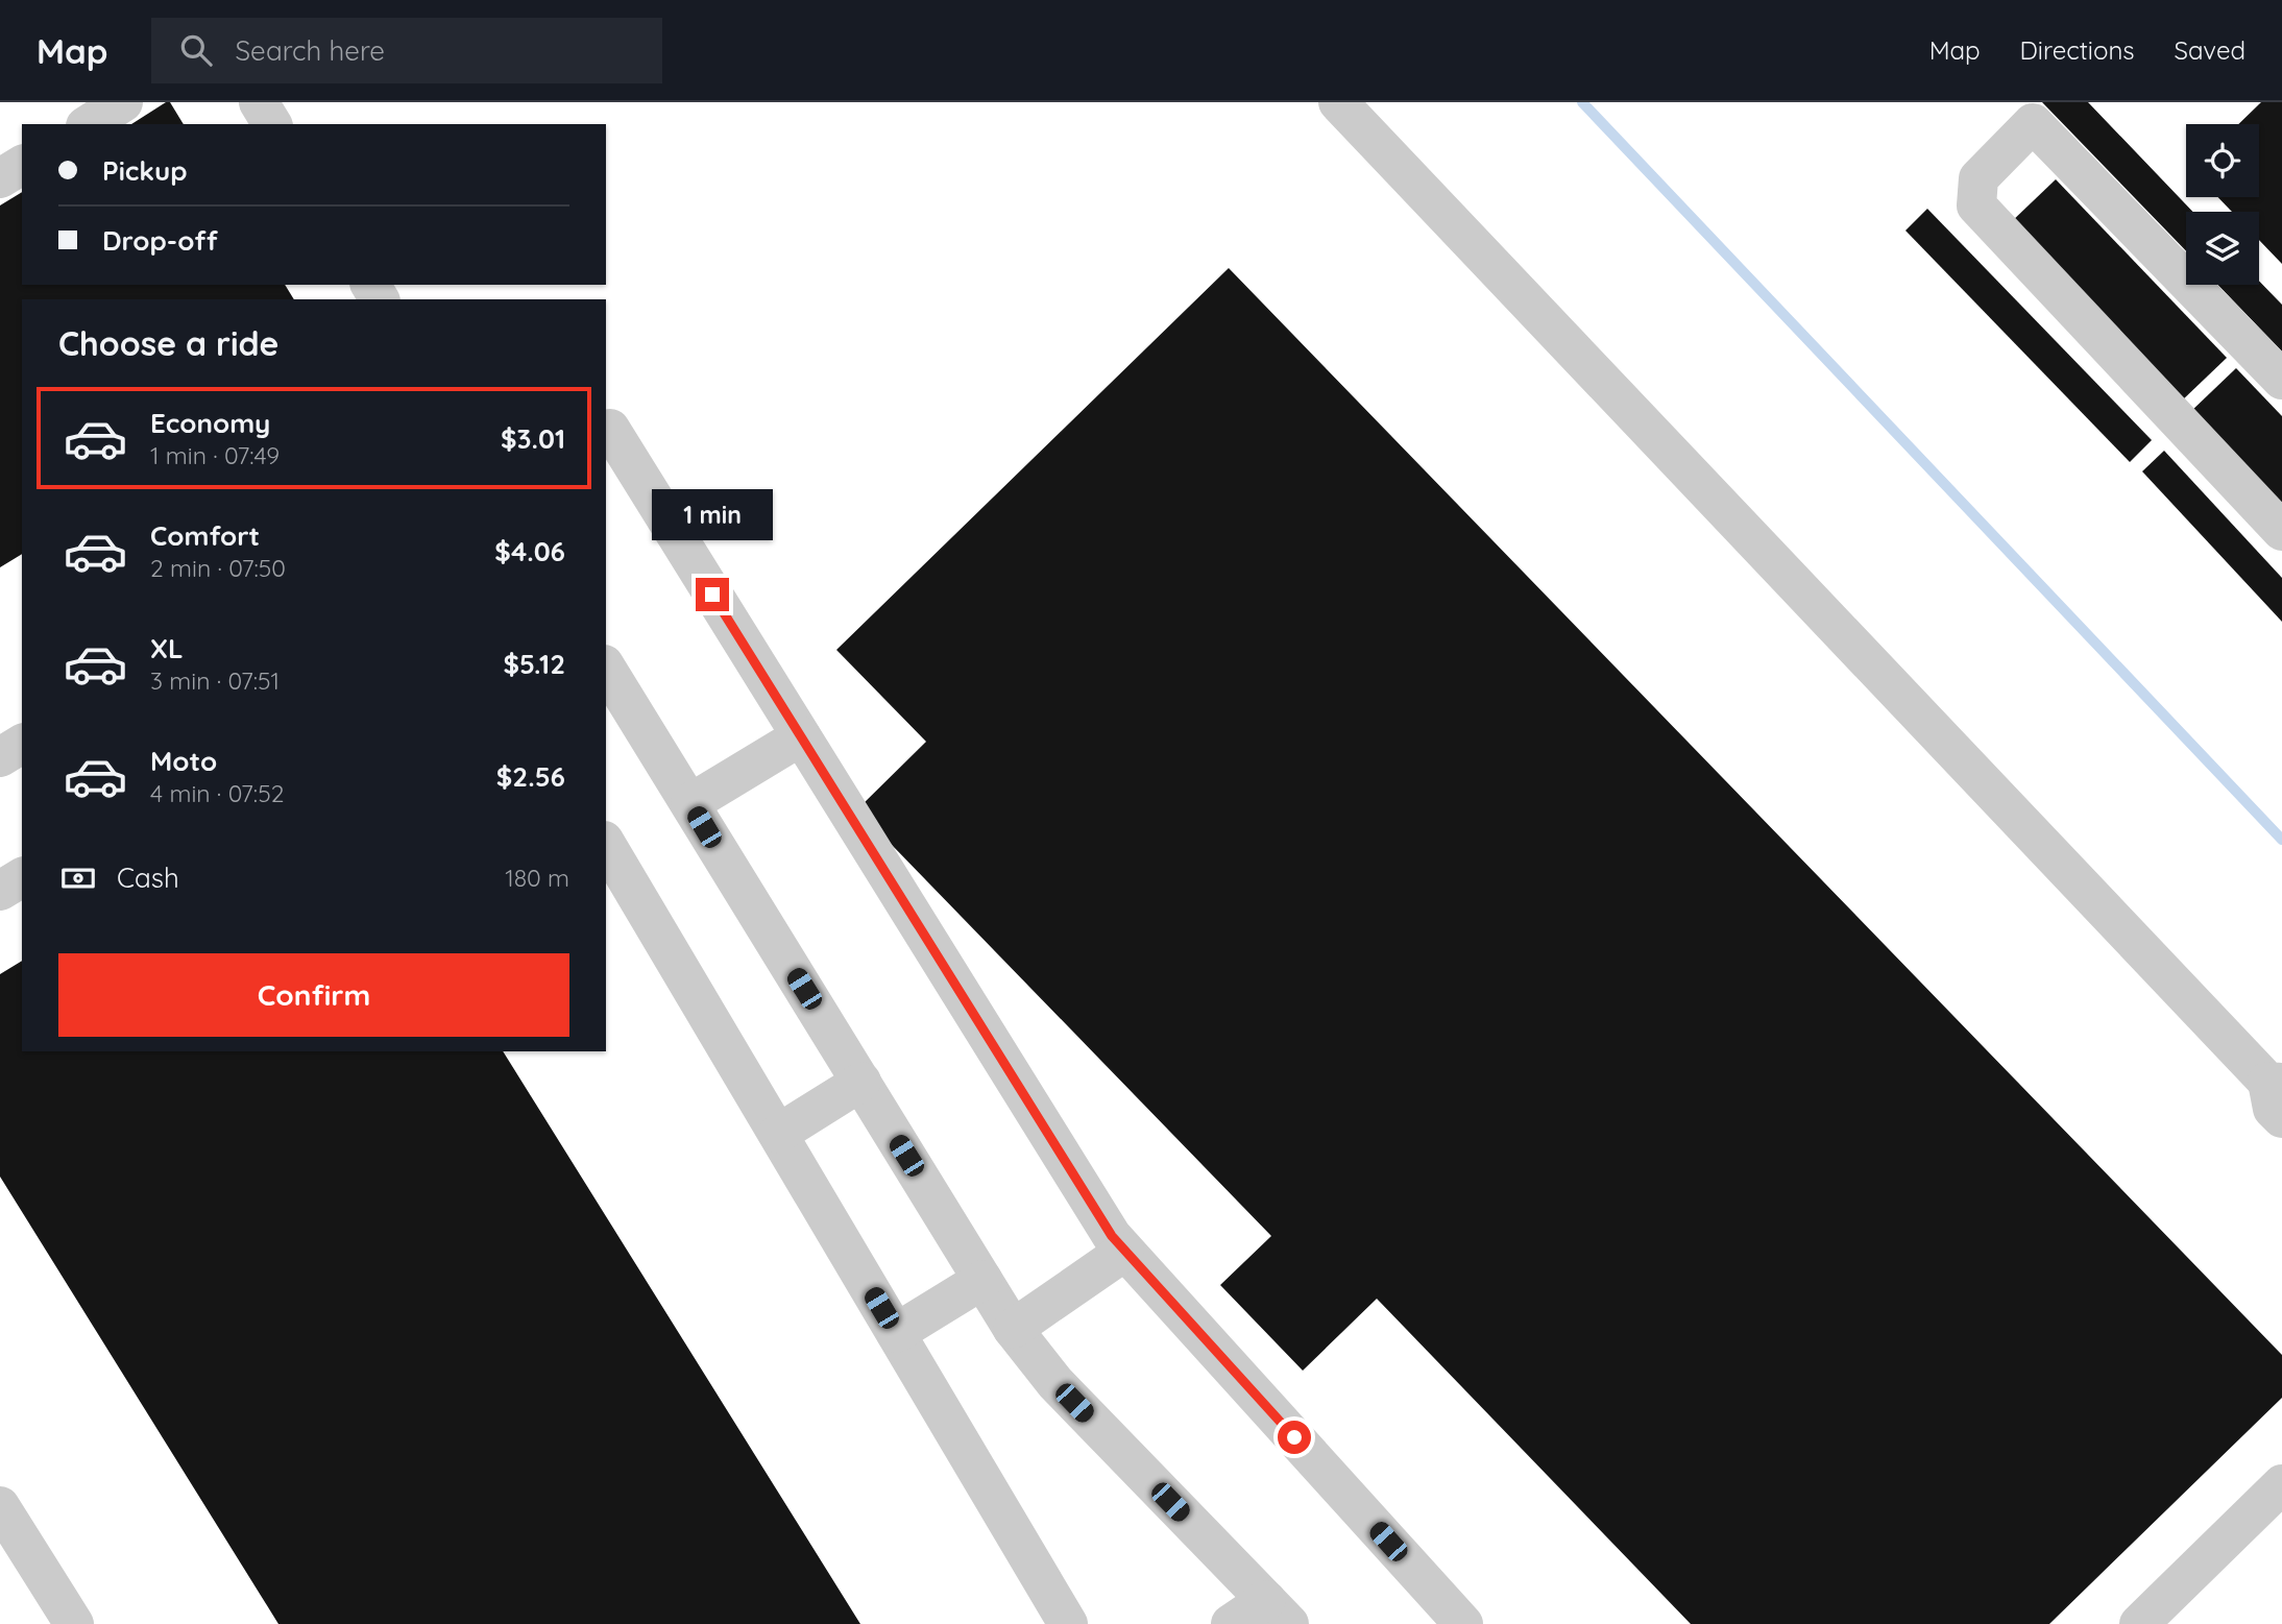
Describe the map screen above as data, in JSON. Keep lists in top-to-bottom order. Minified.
{"page":{"header":"Map","search":"Search here","nav":["Map","Directions","Saved"],"banner":["Pickup","Drop-off"],"heading":"Choose a ride","list":[{"name":"Economy","note":"1 min · 07:49","value":"$3.01"},{"name":"Comfort","note":"2 min · 07:50","value":"$4.06"},{"name":"XL","note":"3 min · 07:51","value":"$5.12"},{"name":"Moto","note":"4 min · 07:52","value":"$2.56"}],"bubble":"1 min","pay":["Cash","180 m"],"buttons":"Confirm"}}
